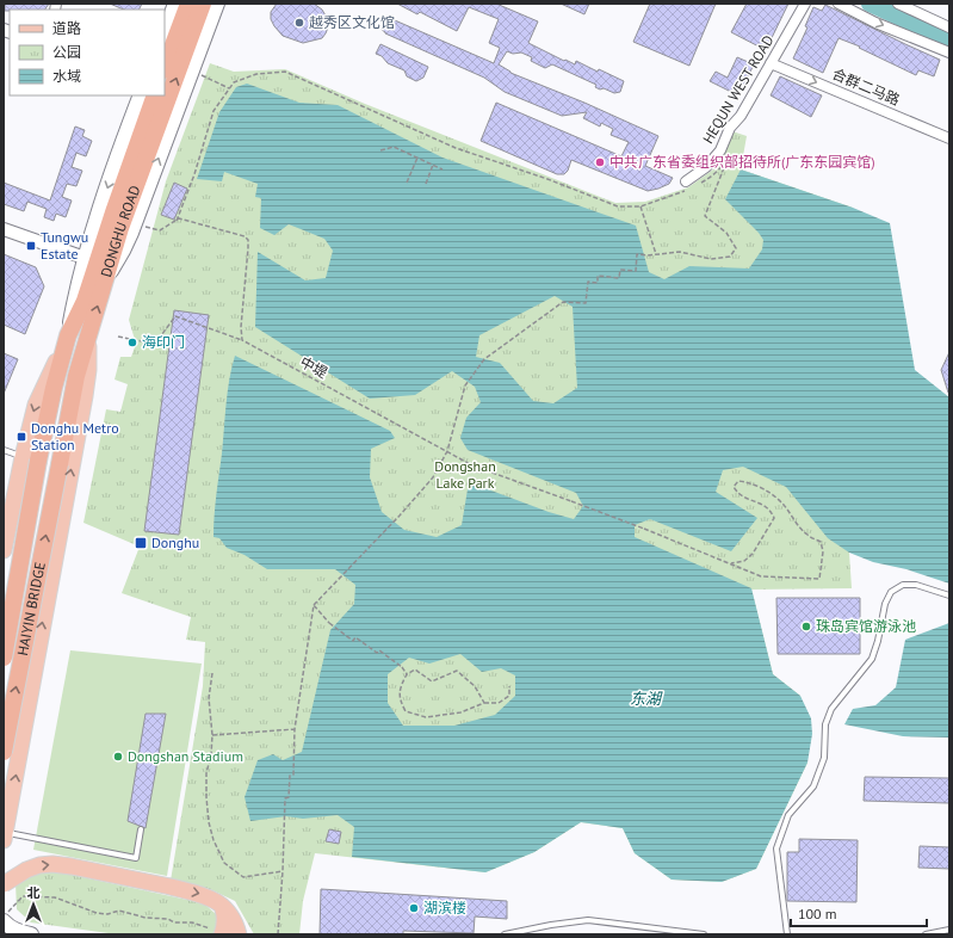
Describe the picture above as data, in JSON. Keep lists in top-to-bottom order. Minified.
{"streets":{"highway":["DONGHU ROAD","HAIYIN BRIDGE"],"street":["合群二马路","HEQUN WEST ROAD"],"path":["中堤"]},"crossings":[["合群二马路","HEQUN WEST ROAD"],["DONGHU ROAD","HAIYIN BRIDGE"]],"water":["东湖"],"parks":["Dongshan Lake Park"],"places":{"other":["越秀区文化馆","中共广东省委组织部招待所(广东东园宾馆)","海印门","珠岛宾馆游泳池","Dongshan Stadium","湖滨楼"],"transit":["Tungwu Estate","Donghu Metro Station","Donghu"]},"legend":["道路","公园","水域"],"scale_bar":"100 m","north":"top"}
